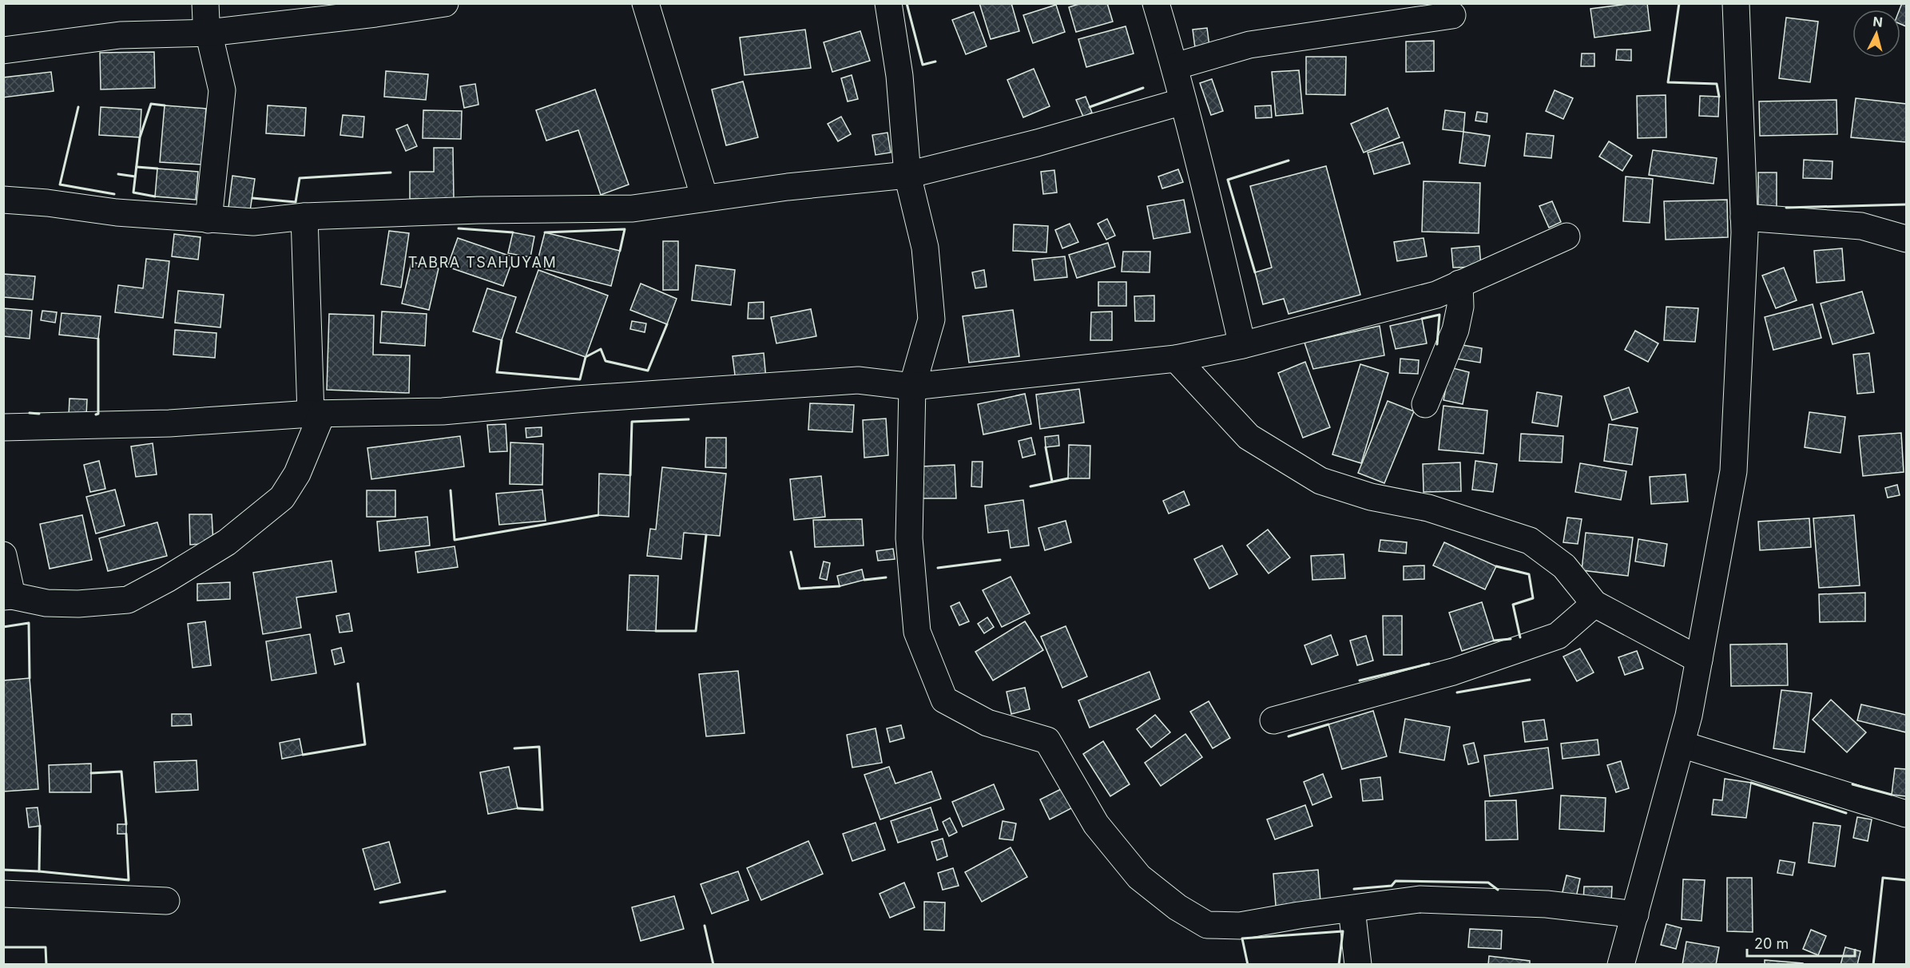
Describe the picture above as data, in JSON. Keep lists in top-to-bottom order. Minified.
{"districts":["TABRA TSAHUYAM"],"scale_bar":"20 m","north":"top"}
